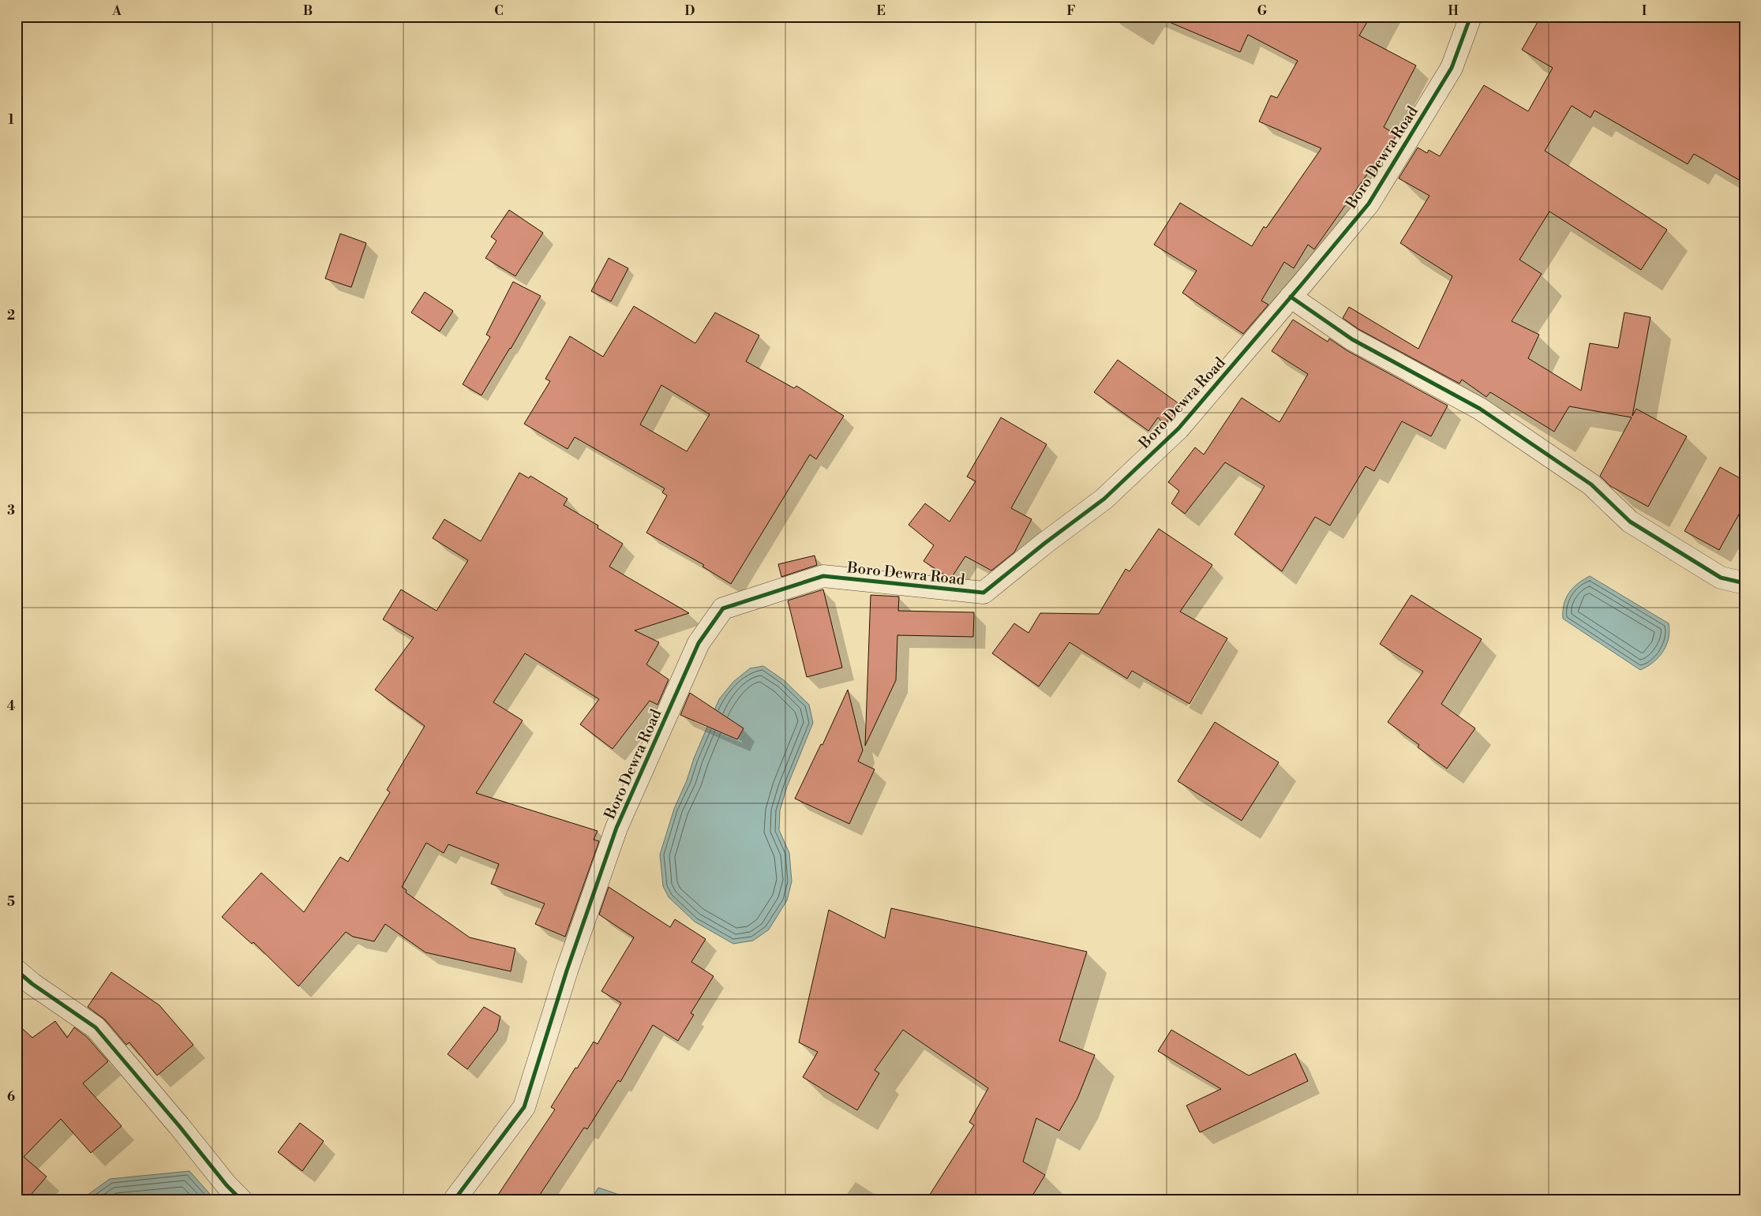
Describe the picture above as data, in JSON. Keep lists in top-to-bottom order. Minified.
{"streets":{"street":["Boro Dewra Road"]},"grid":{"columns":["A","B","C","D","E","F","G","H","I"],"rows":["1","2","3","4","5","6"]}}
